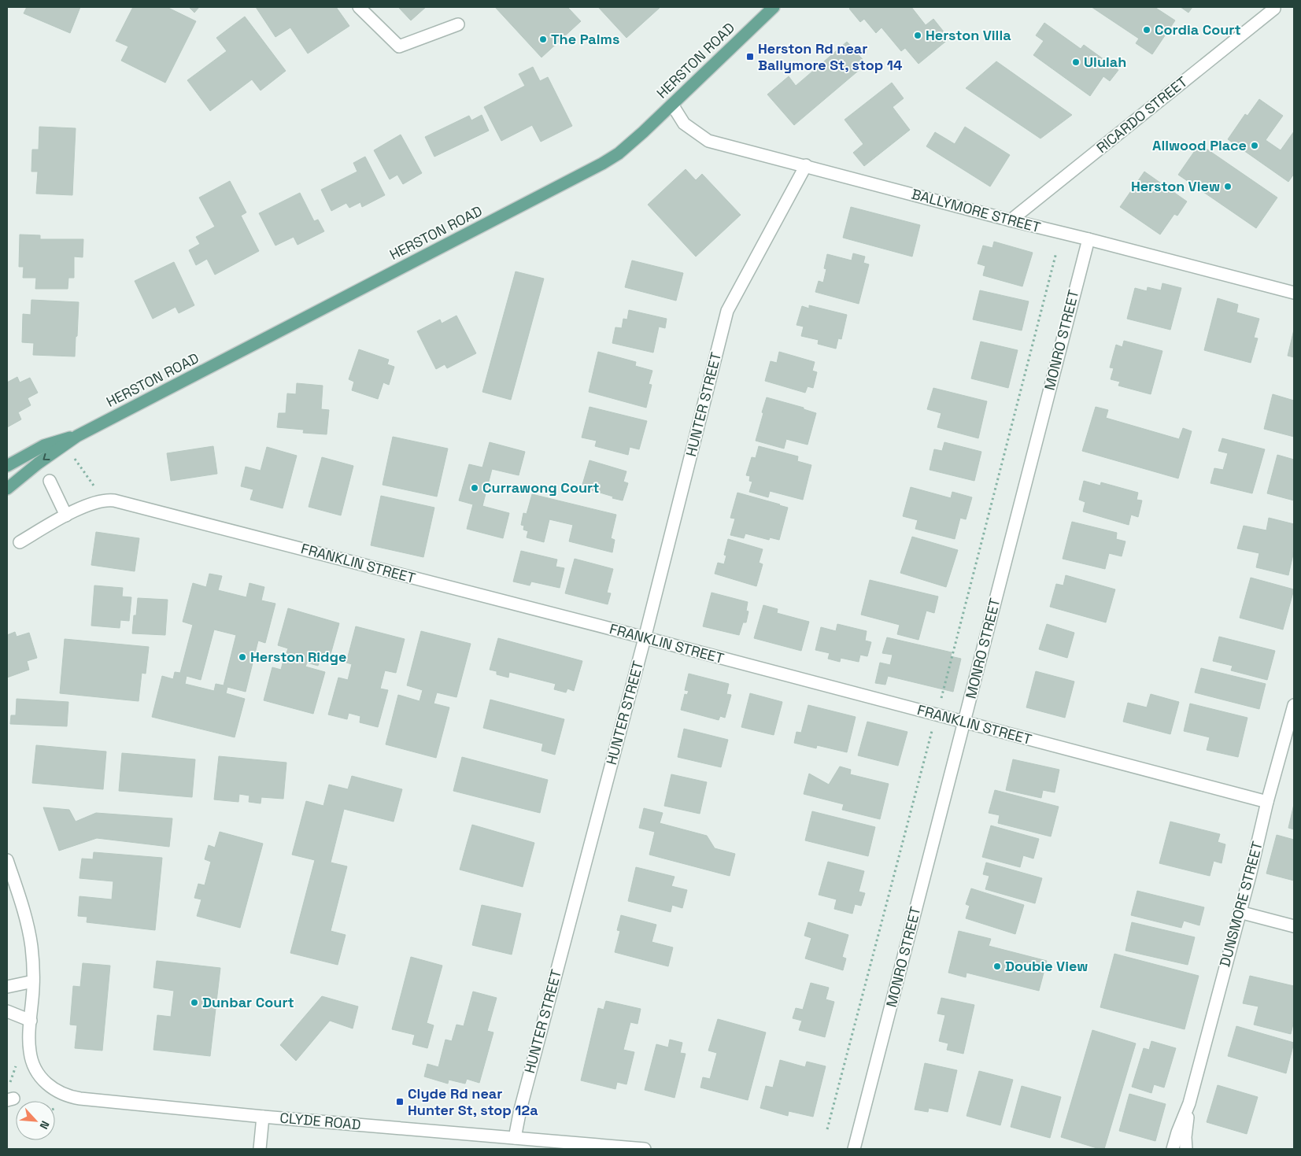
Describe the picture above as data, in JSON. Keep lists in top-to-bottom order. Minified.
{"streets":{"main road":["HERSTON ROAD"],"street":["RICARDO STREET","BALLYMORE STREET","MONRO STREET","HUNTER STREET","FRANKLIN STREET","DUNSMORE STREET","CLYDE ROAD"]},"crossings":[["HERSTON ROAD","BALLYMORE STREET"],["RICARDO STREET","BALLYMORE STREET"],["BALLYMORE STREET","MONRO STREET"],["BALLYMORE STREET","HUNTER STREET"],["MONRO STREET","FRANKLIN STREET"],["HUNTER STREET","FRANKLIN STREET"],["HUNTER STREET","CLYDE ROAD"],["FRANKLIN STREET","DUNSMORE STREET"]],"places":{"other":["Cordia Court","Herston Villa","The Palms","Ululah","Allwood Place","Herston View","Currawong Court","Herston Ridge","Doubie View","Dunbar Court"],"transit":["Herston Rd near Ballymore St, stop 14","Clyde Rd near Hunter St, stop 12a"]},"north":"bottom right"}
